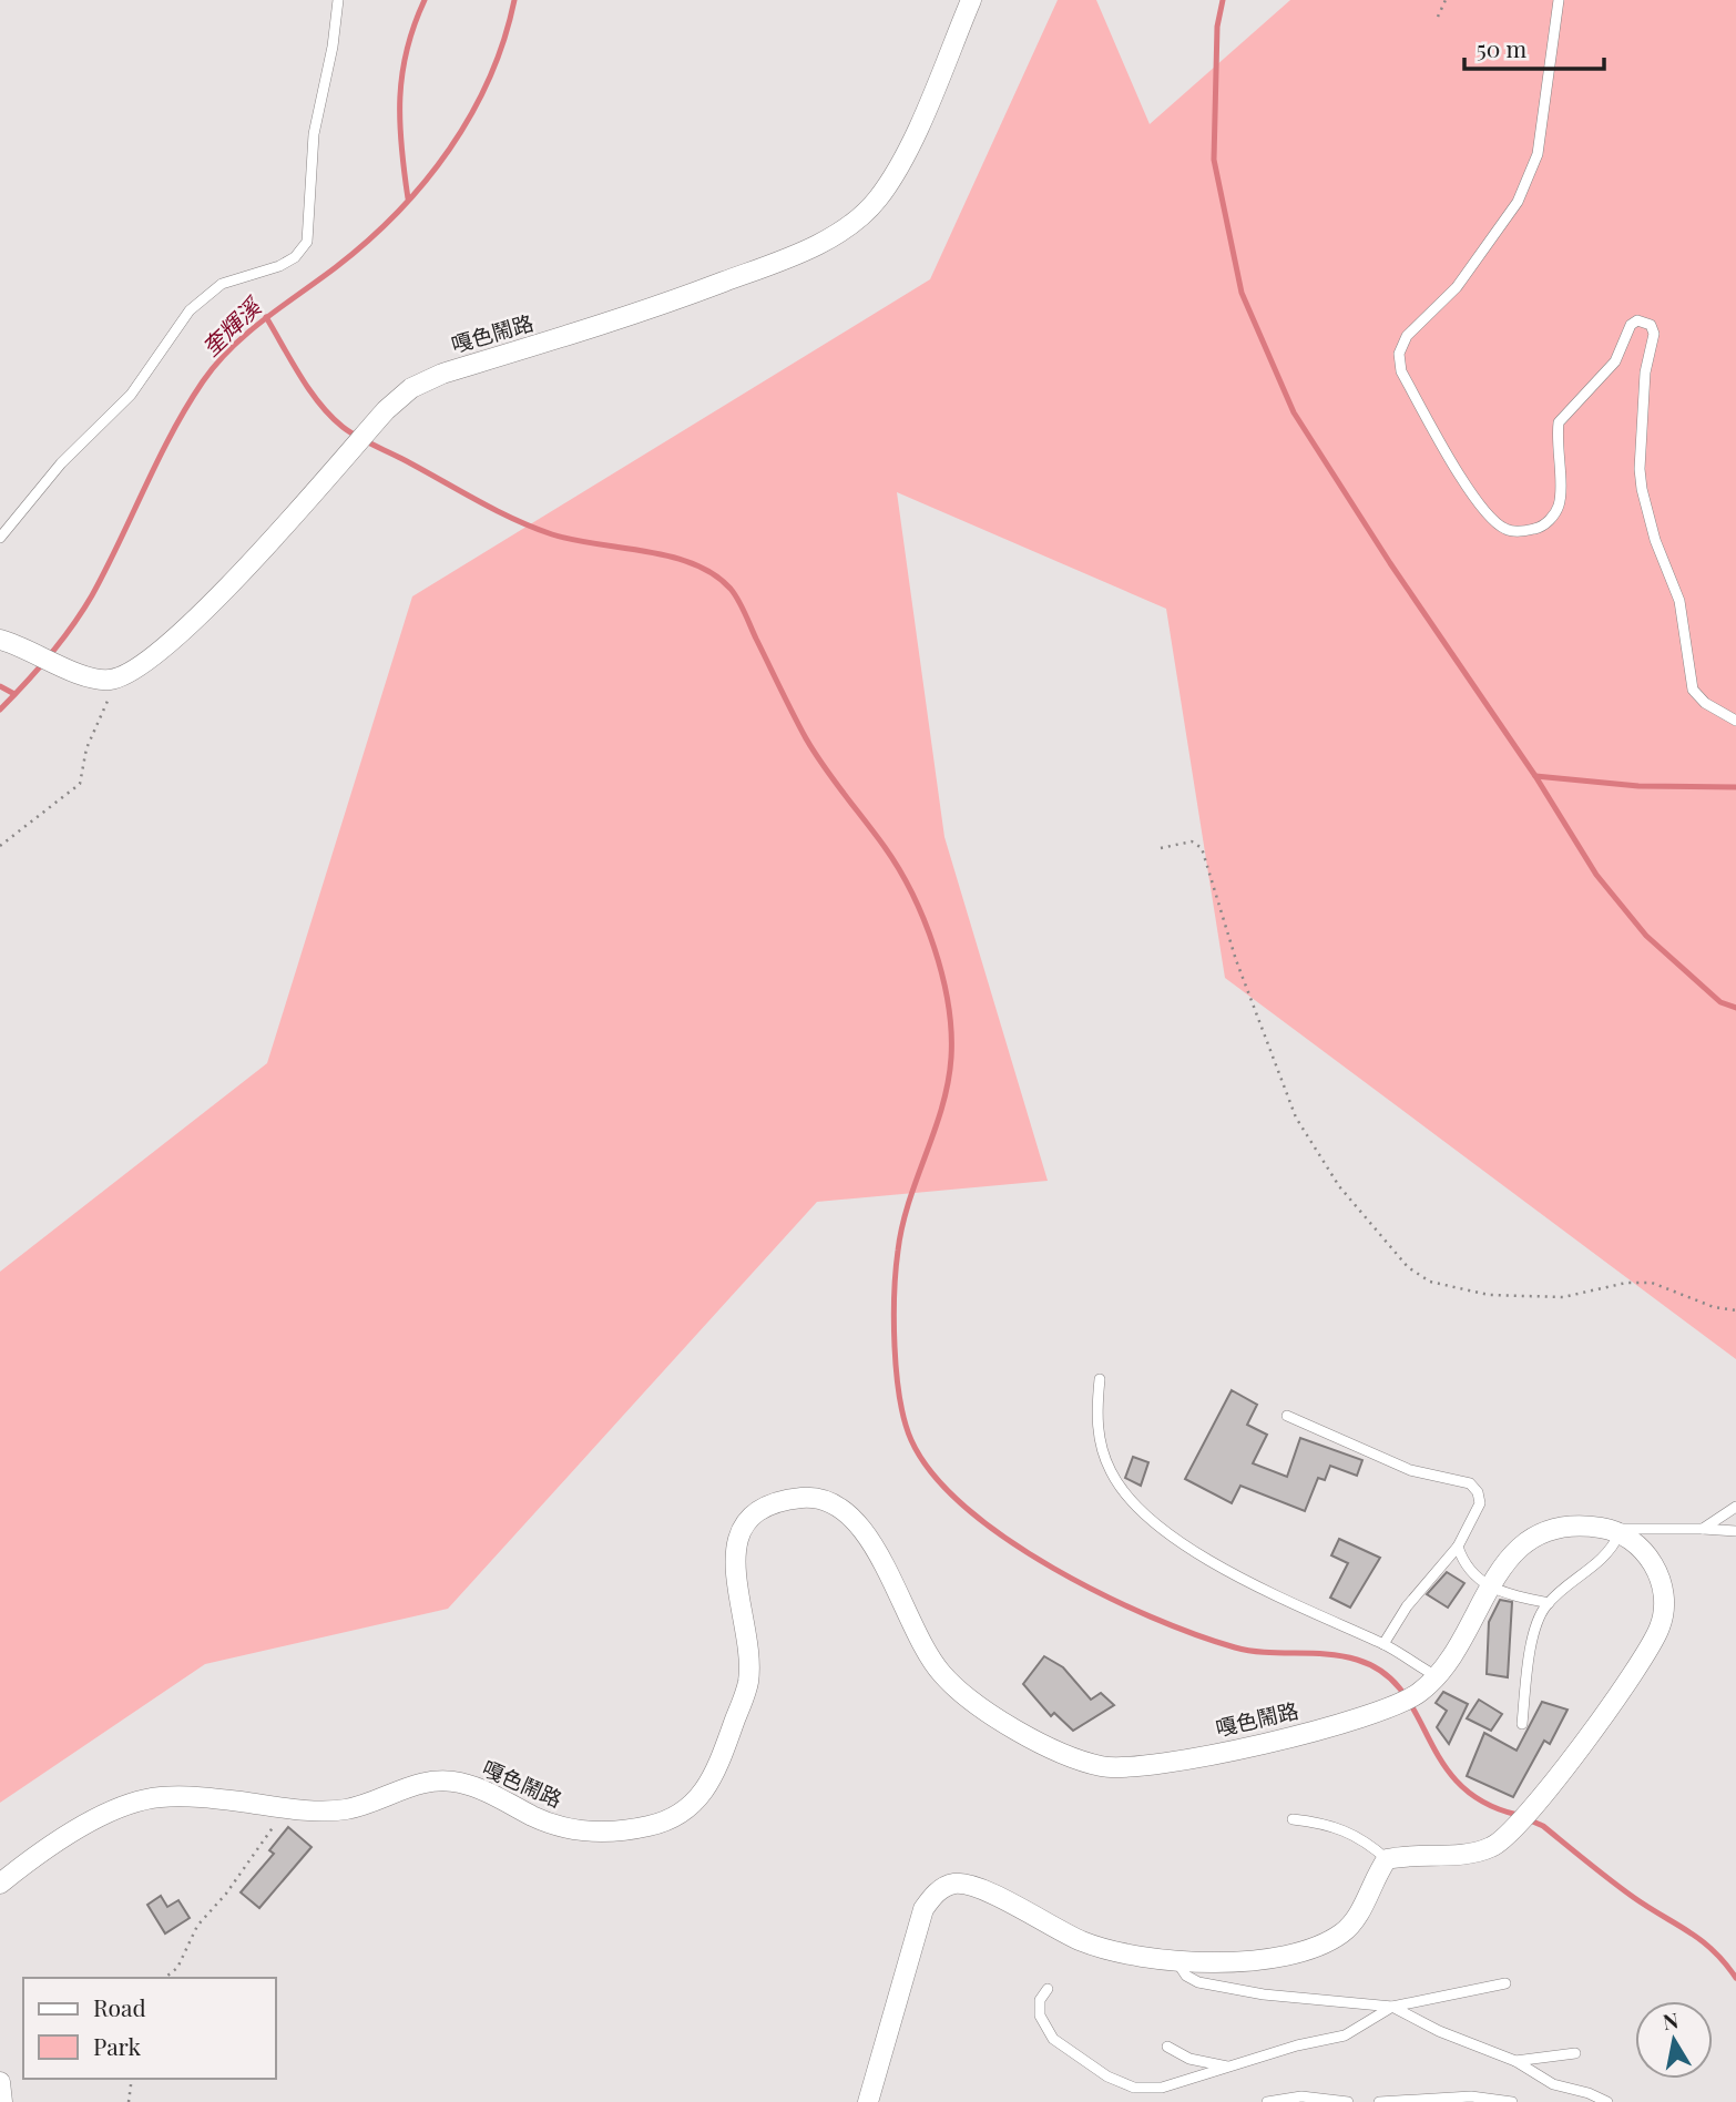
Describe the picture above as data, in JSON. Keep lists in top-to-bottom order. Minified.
{"streets":{"street":["嘎色鬧路"]},"water":["奎輝溪"],"legend":["Road","Park"],"scale_bar":"50 m","north":"top"}
